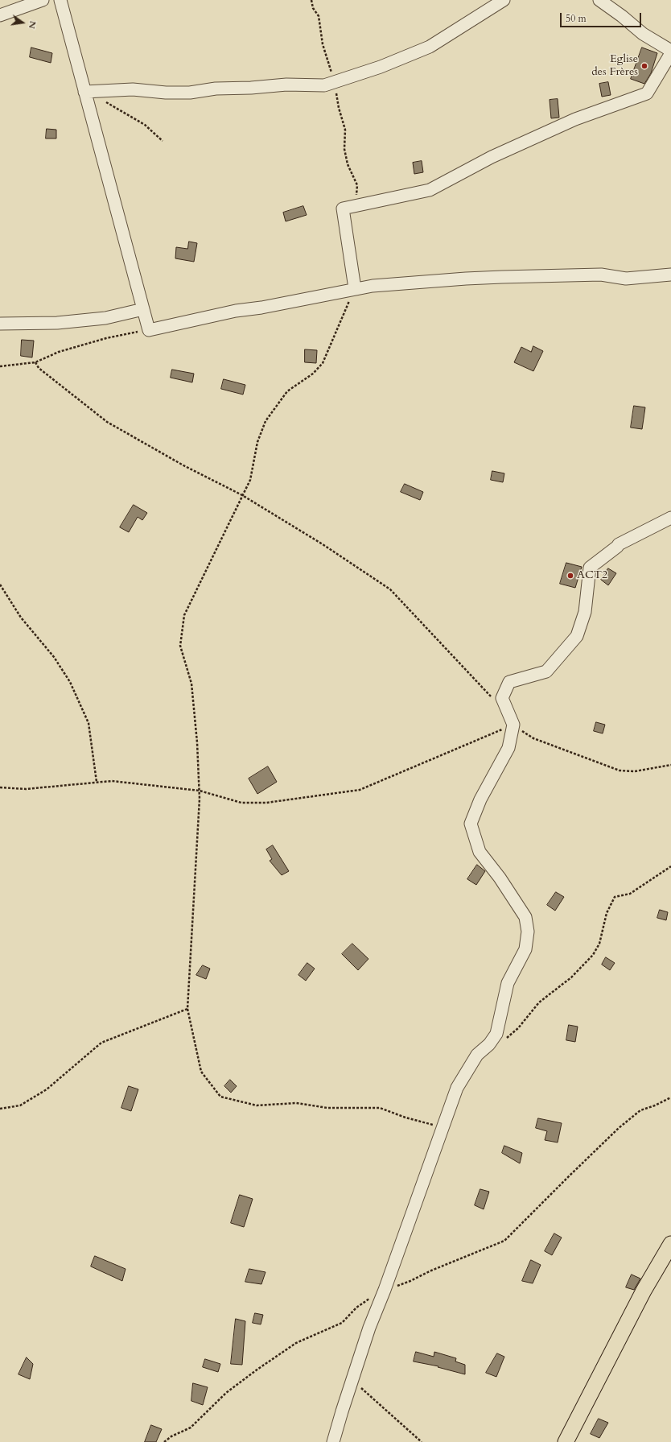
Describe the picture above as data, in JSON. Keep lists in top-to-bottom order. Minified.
{"places":["Eglise des Frères","ACT2"],"scale_bar":"50 m","north":"right"}
